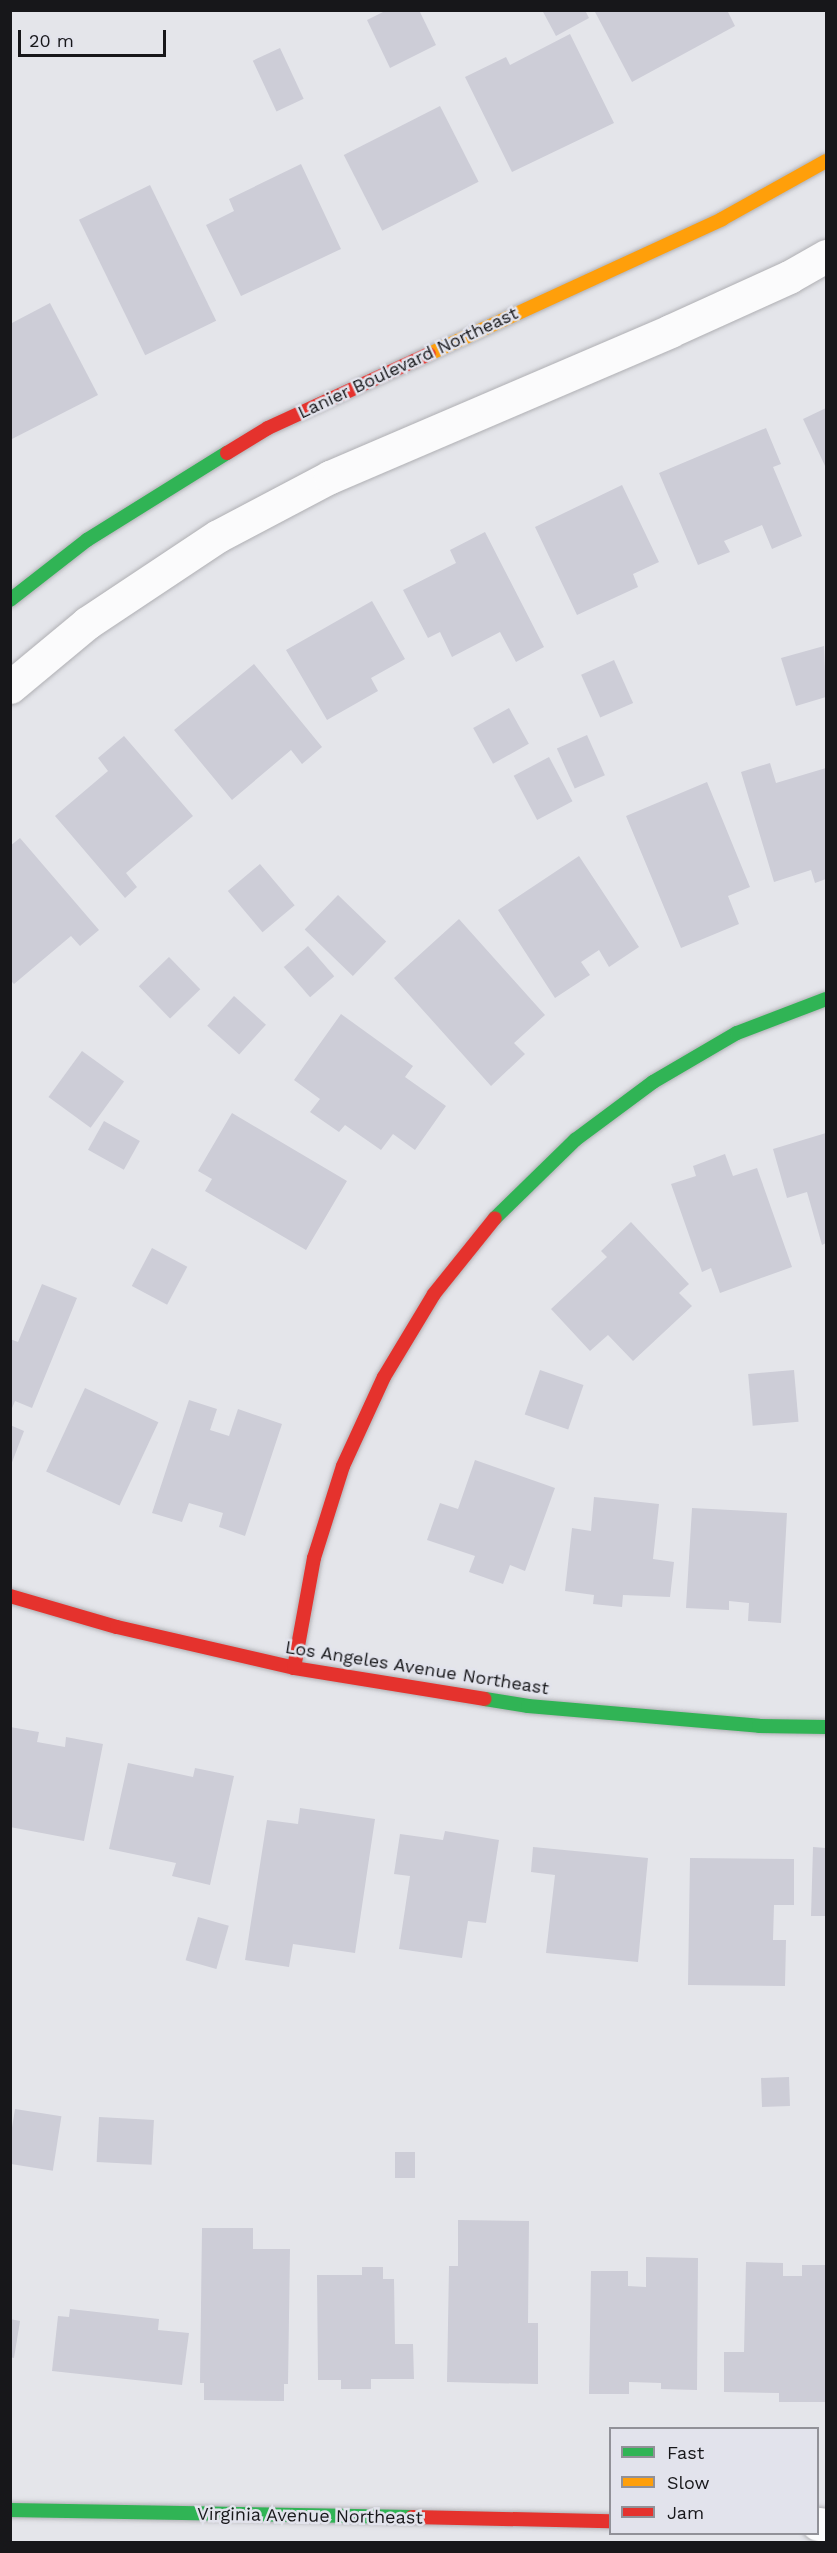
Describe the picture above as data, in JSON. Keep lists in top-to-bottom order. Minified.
{"streets":{"street":["Lanier Boulevard Northeast","Los Angeles Avenue Northeast","Virginia Avenue Northeast"]},"legend":["Fast","Slow","Jam"],"scale_bar":"20 m"}
